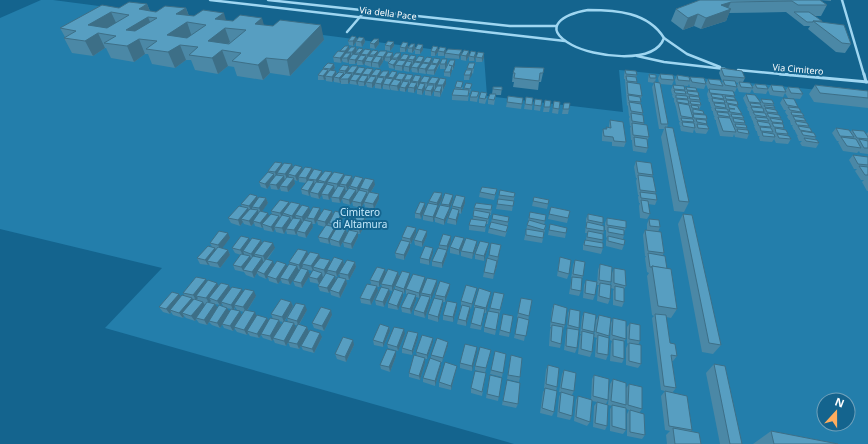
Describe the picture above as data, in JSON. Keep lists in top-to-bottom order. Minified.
{"streets":{"street":["Via della Pace","Via Cimitero"]},"parks":["Cimitero di Altamura"],"north":"top"}
